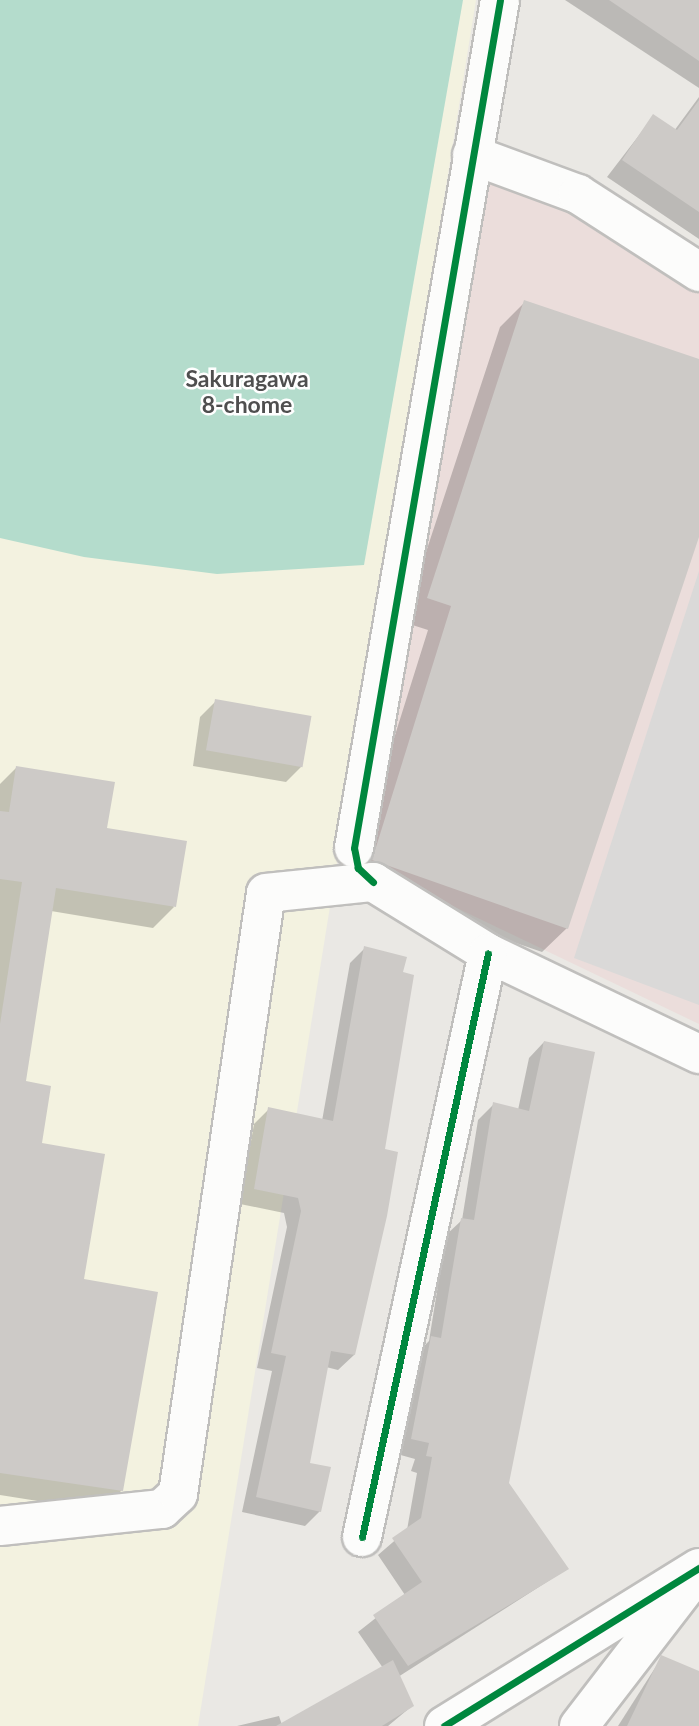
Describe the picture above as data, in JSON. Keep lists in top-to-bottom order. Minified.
{"districts":["Sakuragawa 8-chome"]}
